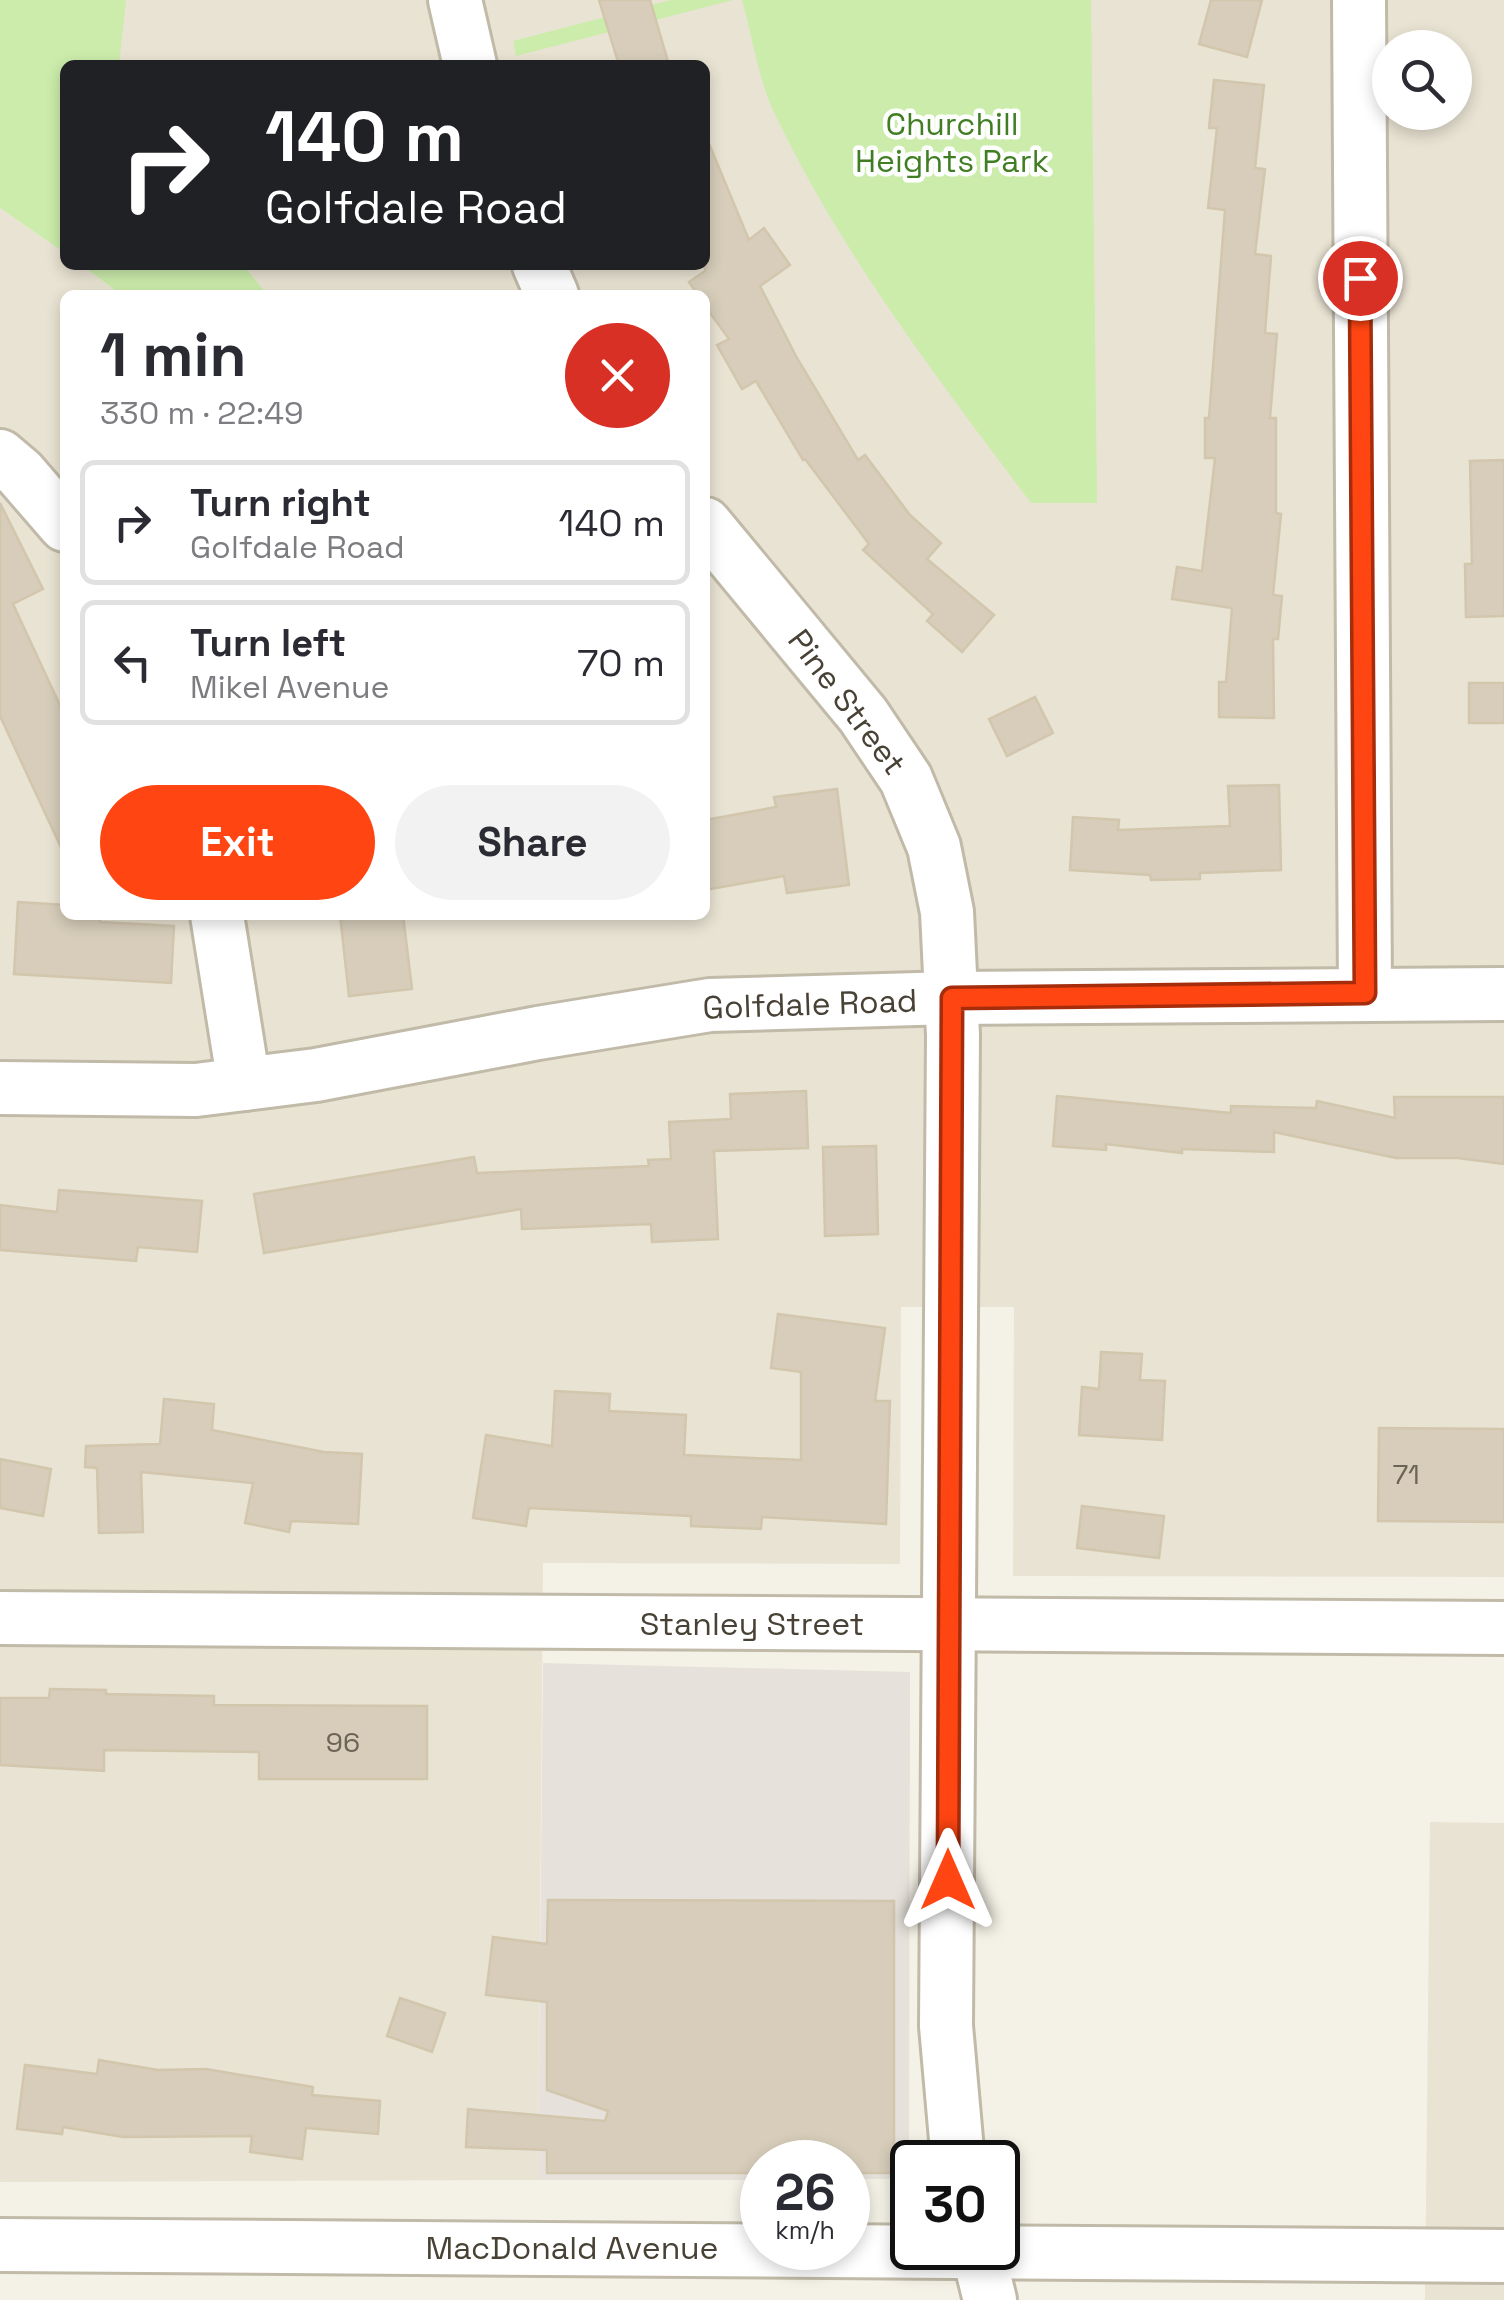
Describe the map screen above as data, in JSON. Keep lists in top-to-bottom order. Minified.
{"streets":{"street":["Pine Street","Golfdale Road","Stanley Street","MacDonald Avenue"]},"crossings":[["Pine Street","Golfdale Road"],["Pine Street","Stanley Street"]],"parks":["Churchill Heights Park"],"house_numbers":["71","96"],"page":{"turn":["140 m","Golfdale Road"],"heading":["1 min","330 m · 22:49"],"list":[{"name":"Turn right","note":"Golfdale Road","value":"140 m"},{"name":"Turn left","note":"Mikel Avenue","value":"70 m"}],"buttons":["Exit","Share"],"speed":"26 km/h","limit":"30"}}
